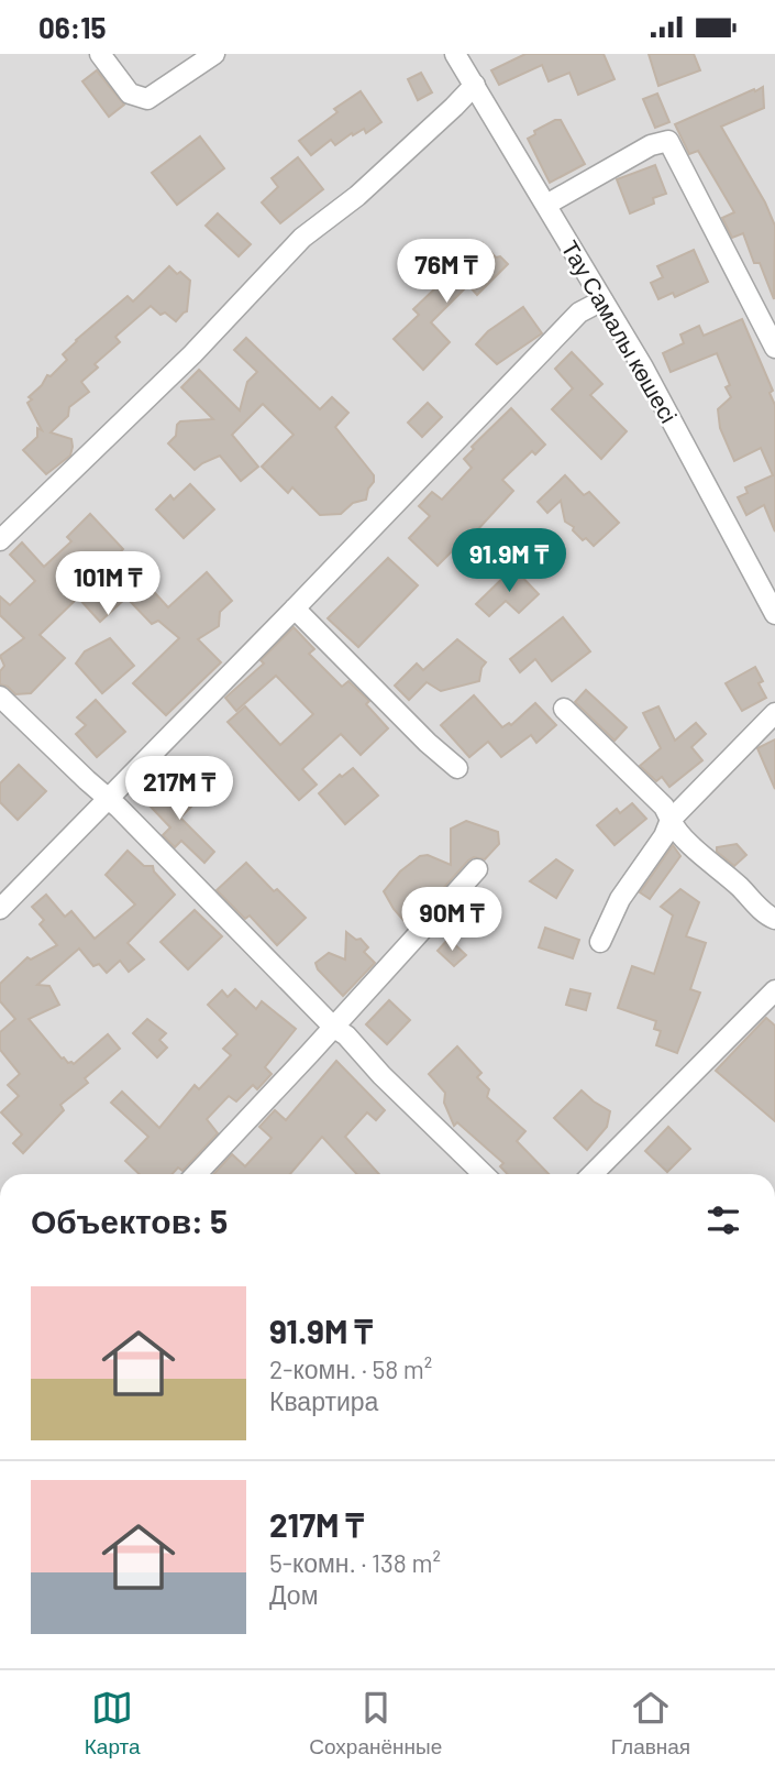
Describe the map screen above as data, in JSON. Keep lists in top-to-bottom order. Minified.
{"streets":{"street":["Тау Самалы көшесі"]},"page":{"status":"06:15","price":["76M ₸","91.9M ₸","101M ₸","217M ₸","90M ₸"],"heading":"Объектов: 5","list":[{"name":"91.9M ₸","note":"2-комн. · 58 m² · Квартира"},{"name":"217M ₸","note":"5-комн. · 138 m² · Дом"}],"tabs":["Карта","Сохранённые","Главная"]}}
